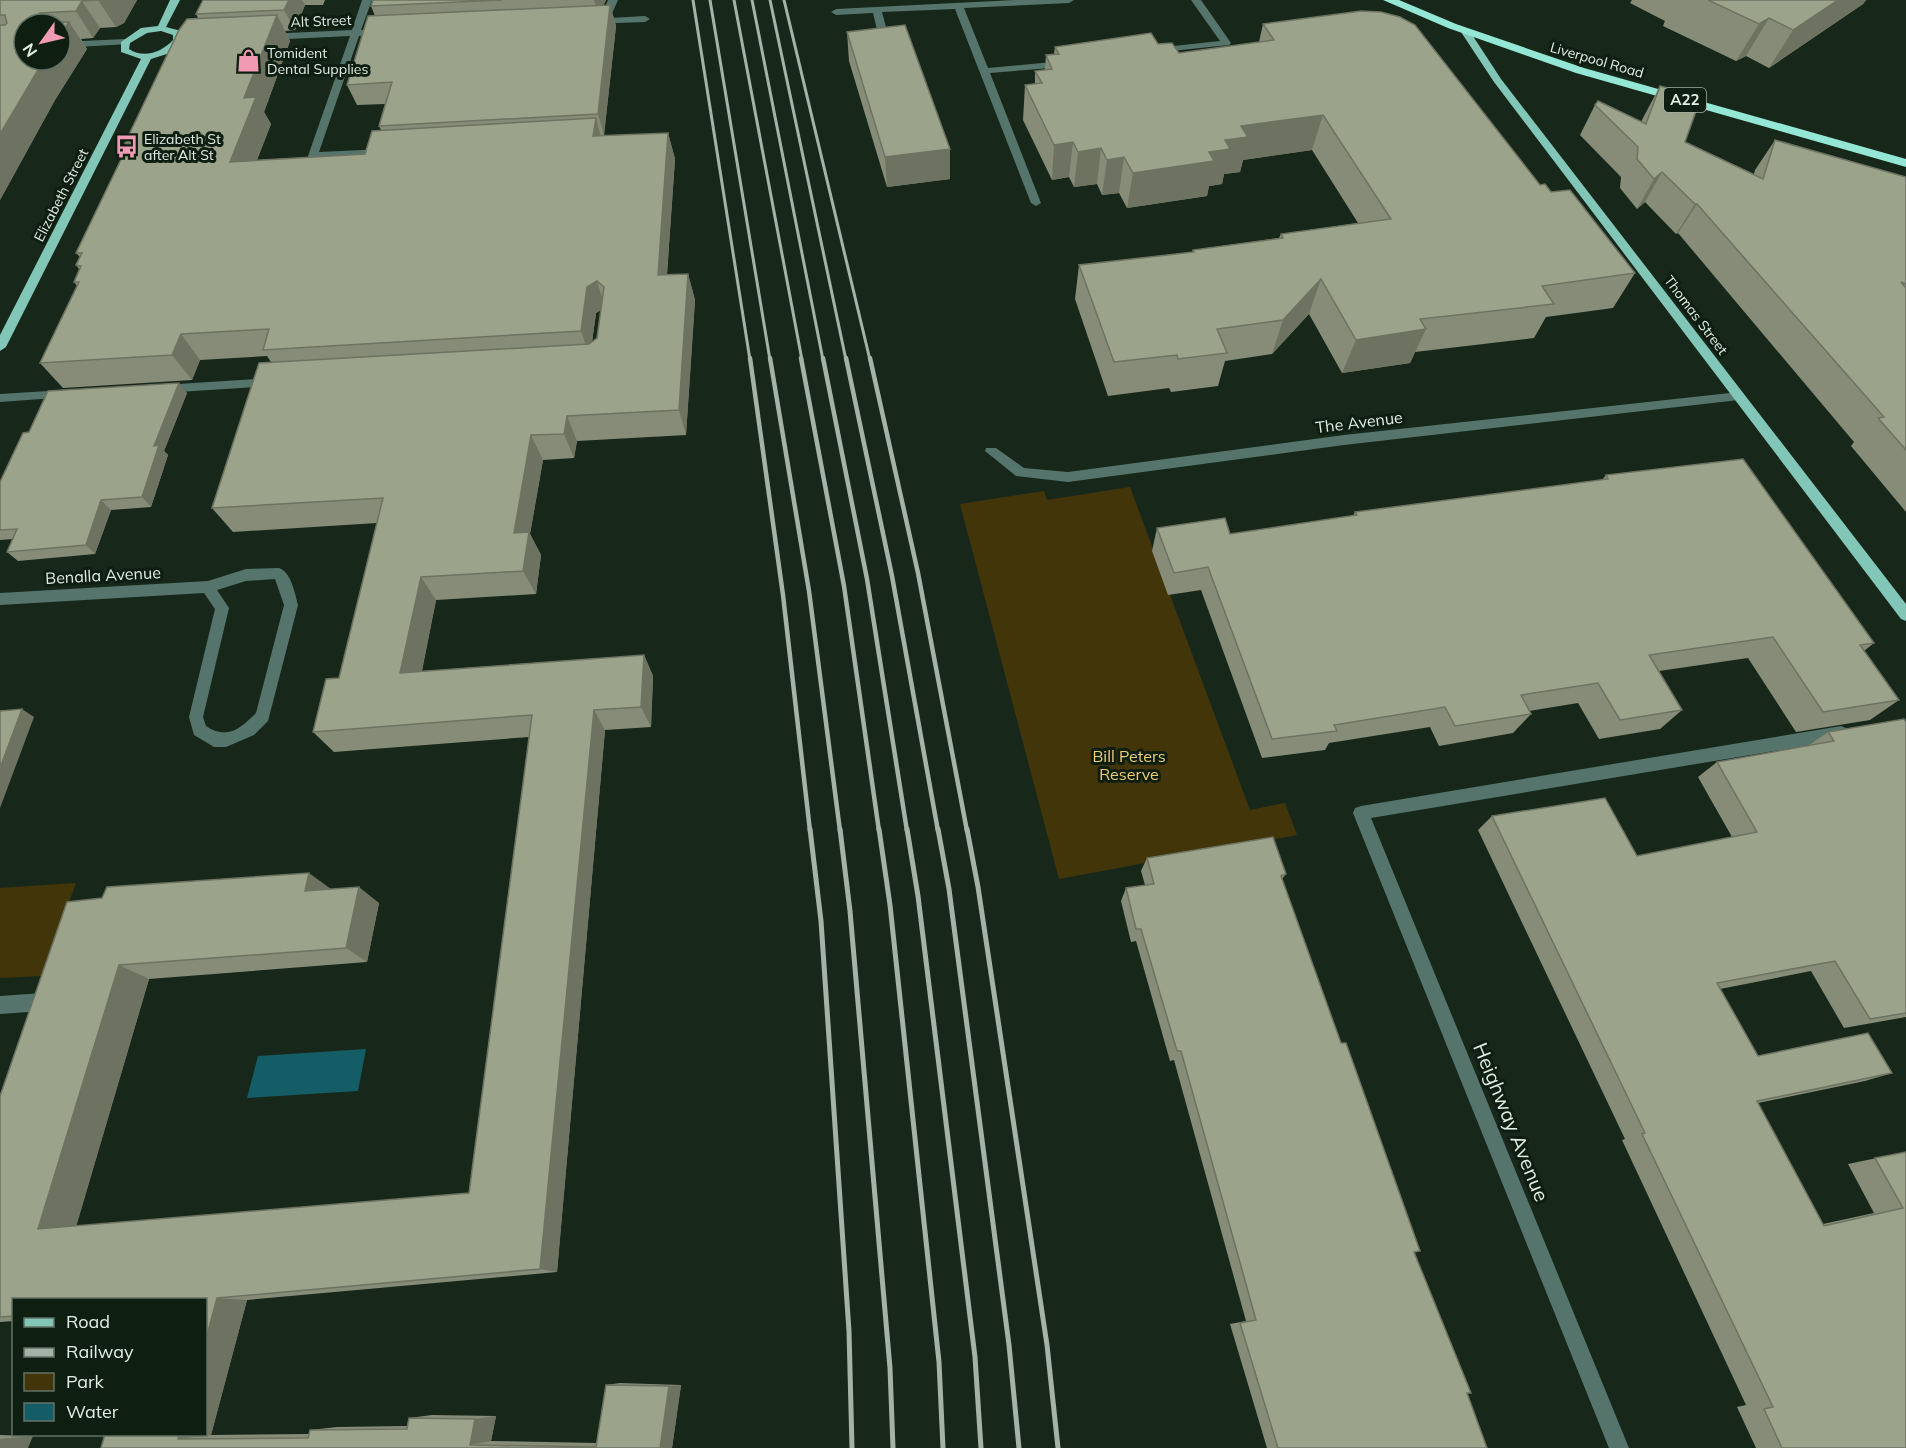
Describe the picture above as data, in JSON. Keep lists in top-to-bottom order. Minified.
{"streets":{"highway":["Liverpool Road","A22"],"main road":["Elizabeth Street","Thomas Street"],"street":["Alt Street","The Avenue","Benalla Avenue","Heighway Avenue"]},"crossings":[["Liverpool Road","Thomas Street"],["Thomas Street","The Avenue"]],"parks":["Bill Peters Reserve"],"places":{"shop":["Tomident Dental Supplies"],"bus stop":["Elizabeth St after Alt St"]},"legend":["Road","Railway","Park","Water"],"north":"bottom left"}
